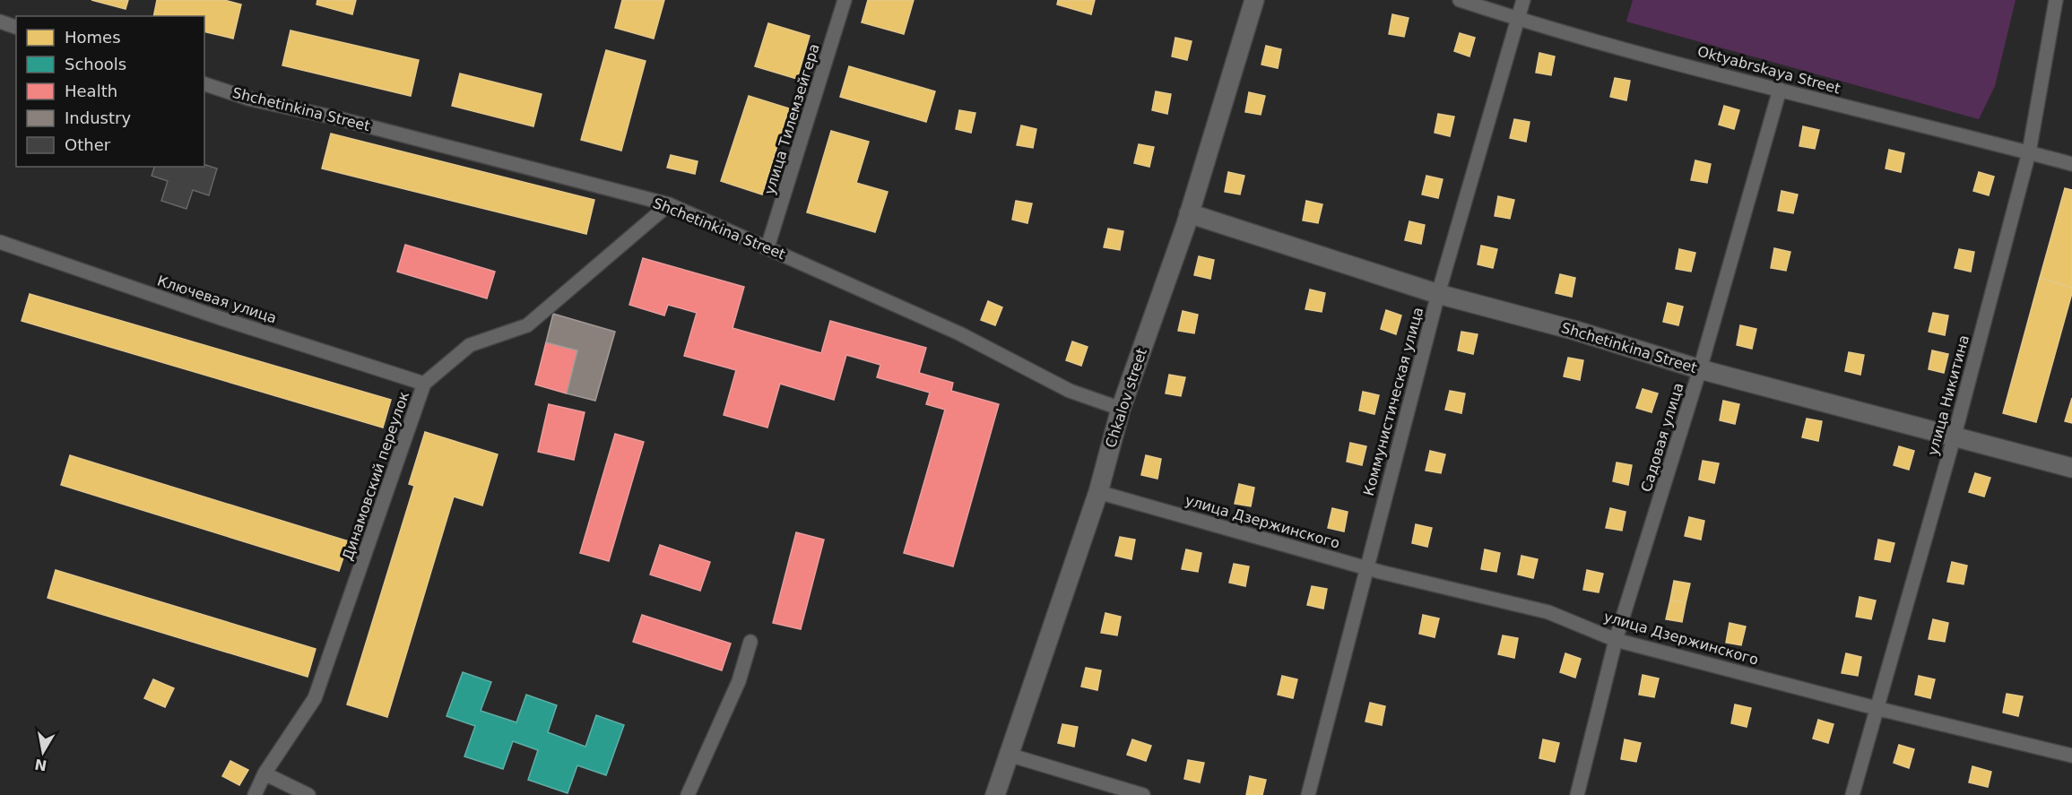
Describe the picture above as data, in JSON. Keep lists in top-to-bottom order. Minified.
{"streets":{"street":["Oktyabrskaya Street","Shchetinkina Street","улица Тилемзейгера","Ключевая улица","улица Никитина","Chkalov street","Коммунистическая улица","Садовая улица","Динамовский переулок","улица Дзержинского"]},"crossings":[["Oktyabrskaya Street","улица Никитина"],["Oktyabrskaya Street","Коммунистическая улица"],["Oktyabrskaya Street","Садовая улица"],["Shchetinkina Street","улица Тилемзейгера"],["Shchetinkina Street","улица Никитина"],["Shchetinkina Street","Chkalov street"],["Shchetinkina Street","Коммунистическая улица"],["Shchetinkina Street","Садовая улица"],["Shchetinkina Street","Динамовский переулок"],["Ключевая улица","Динамовский переулок"],["улица Никитина","улица Дзержинского"],["Chkalov street","улица Дзержинского"],["Коммунистическая улица","улица Дзержинского"],["Садовая улица","улица Дзержинского"]],"legend":["Homes","Schools","Health","Industry","Other"],"north":"bottom"}
